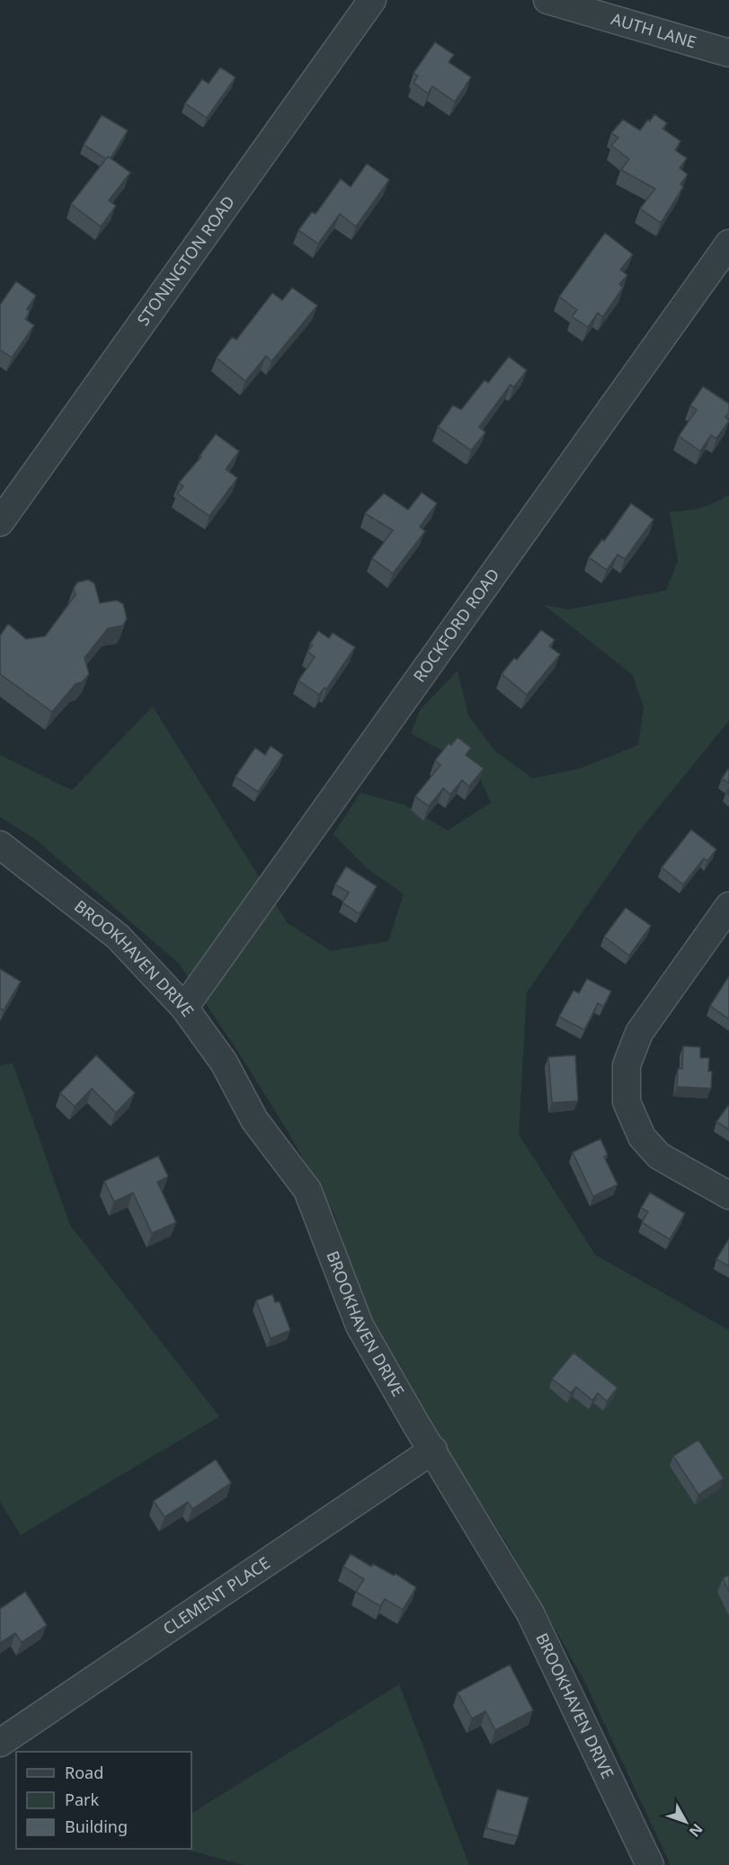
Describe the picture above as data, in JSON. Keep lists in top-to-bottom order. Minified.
{"streets":{"street":["AUTH LANE","STONINGTON ROAD","ROCKFORD ROAD","BROOKHAVEN DRIVE","CLEMENT PLACE"]},"crossings":[["ROCKFORD ROAD","BROOKHAVEN DRIVE"],["BROOKHAVEN DRIVE","CLEMENT PLACE"]],"legend":["Road","Park","Building"],"north":"bottom right"}
